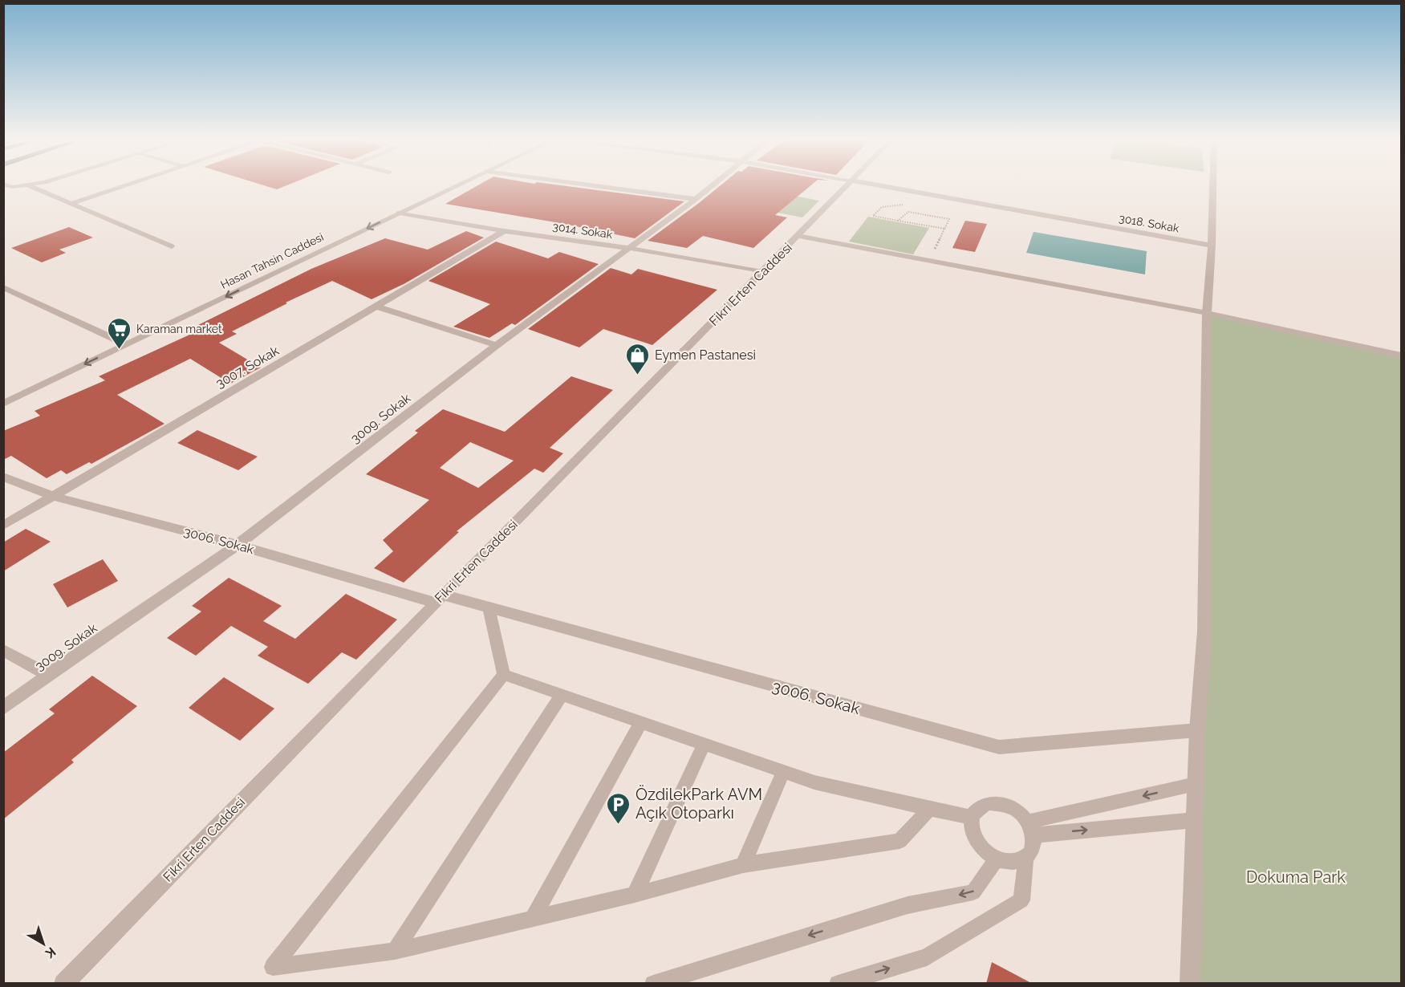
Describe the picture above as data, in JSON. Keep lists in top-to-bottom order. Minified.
{"streets":{"street":["3018. Sokak","3014. Sokak","Hasan Tahsin Caddesi","Fikri Erten Caddesi","3007. Sokak","3009. Sokak","3006. Sokak"]},"crossings":[["3014. Sokak","Hasan Tahsin Caddesi"],["3014. Sokak","Fikri Erten Caddesi"],["3014. Sokak","3007. Sokak"],["3014. Sokak","3009. Sokak"],["Fikri Erten Caddesi","3006. Sokak"],["3007. Sokak","3006. Sokak"],["3009. Sokak","3006. Sokak"]],"one_way":["Hasan Tahsin Caddesi"],"parks":["Dokuma Park"],"places":{"supermarket":["Karaman market"],"shop":["Eymen Pastanesi"],"parking":["ÖzdilekPark AVM Açık Otoparkı"]},"north":"bottom right"}
